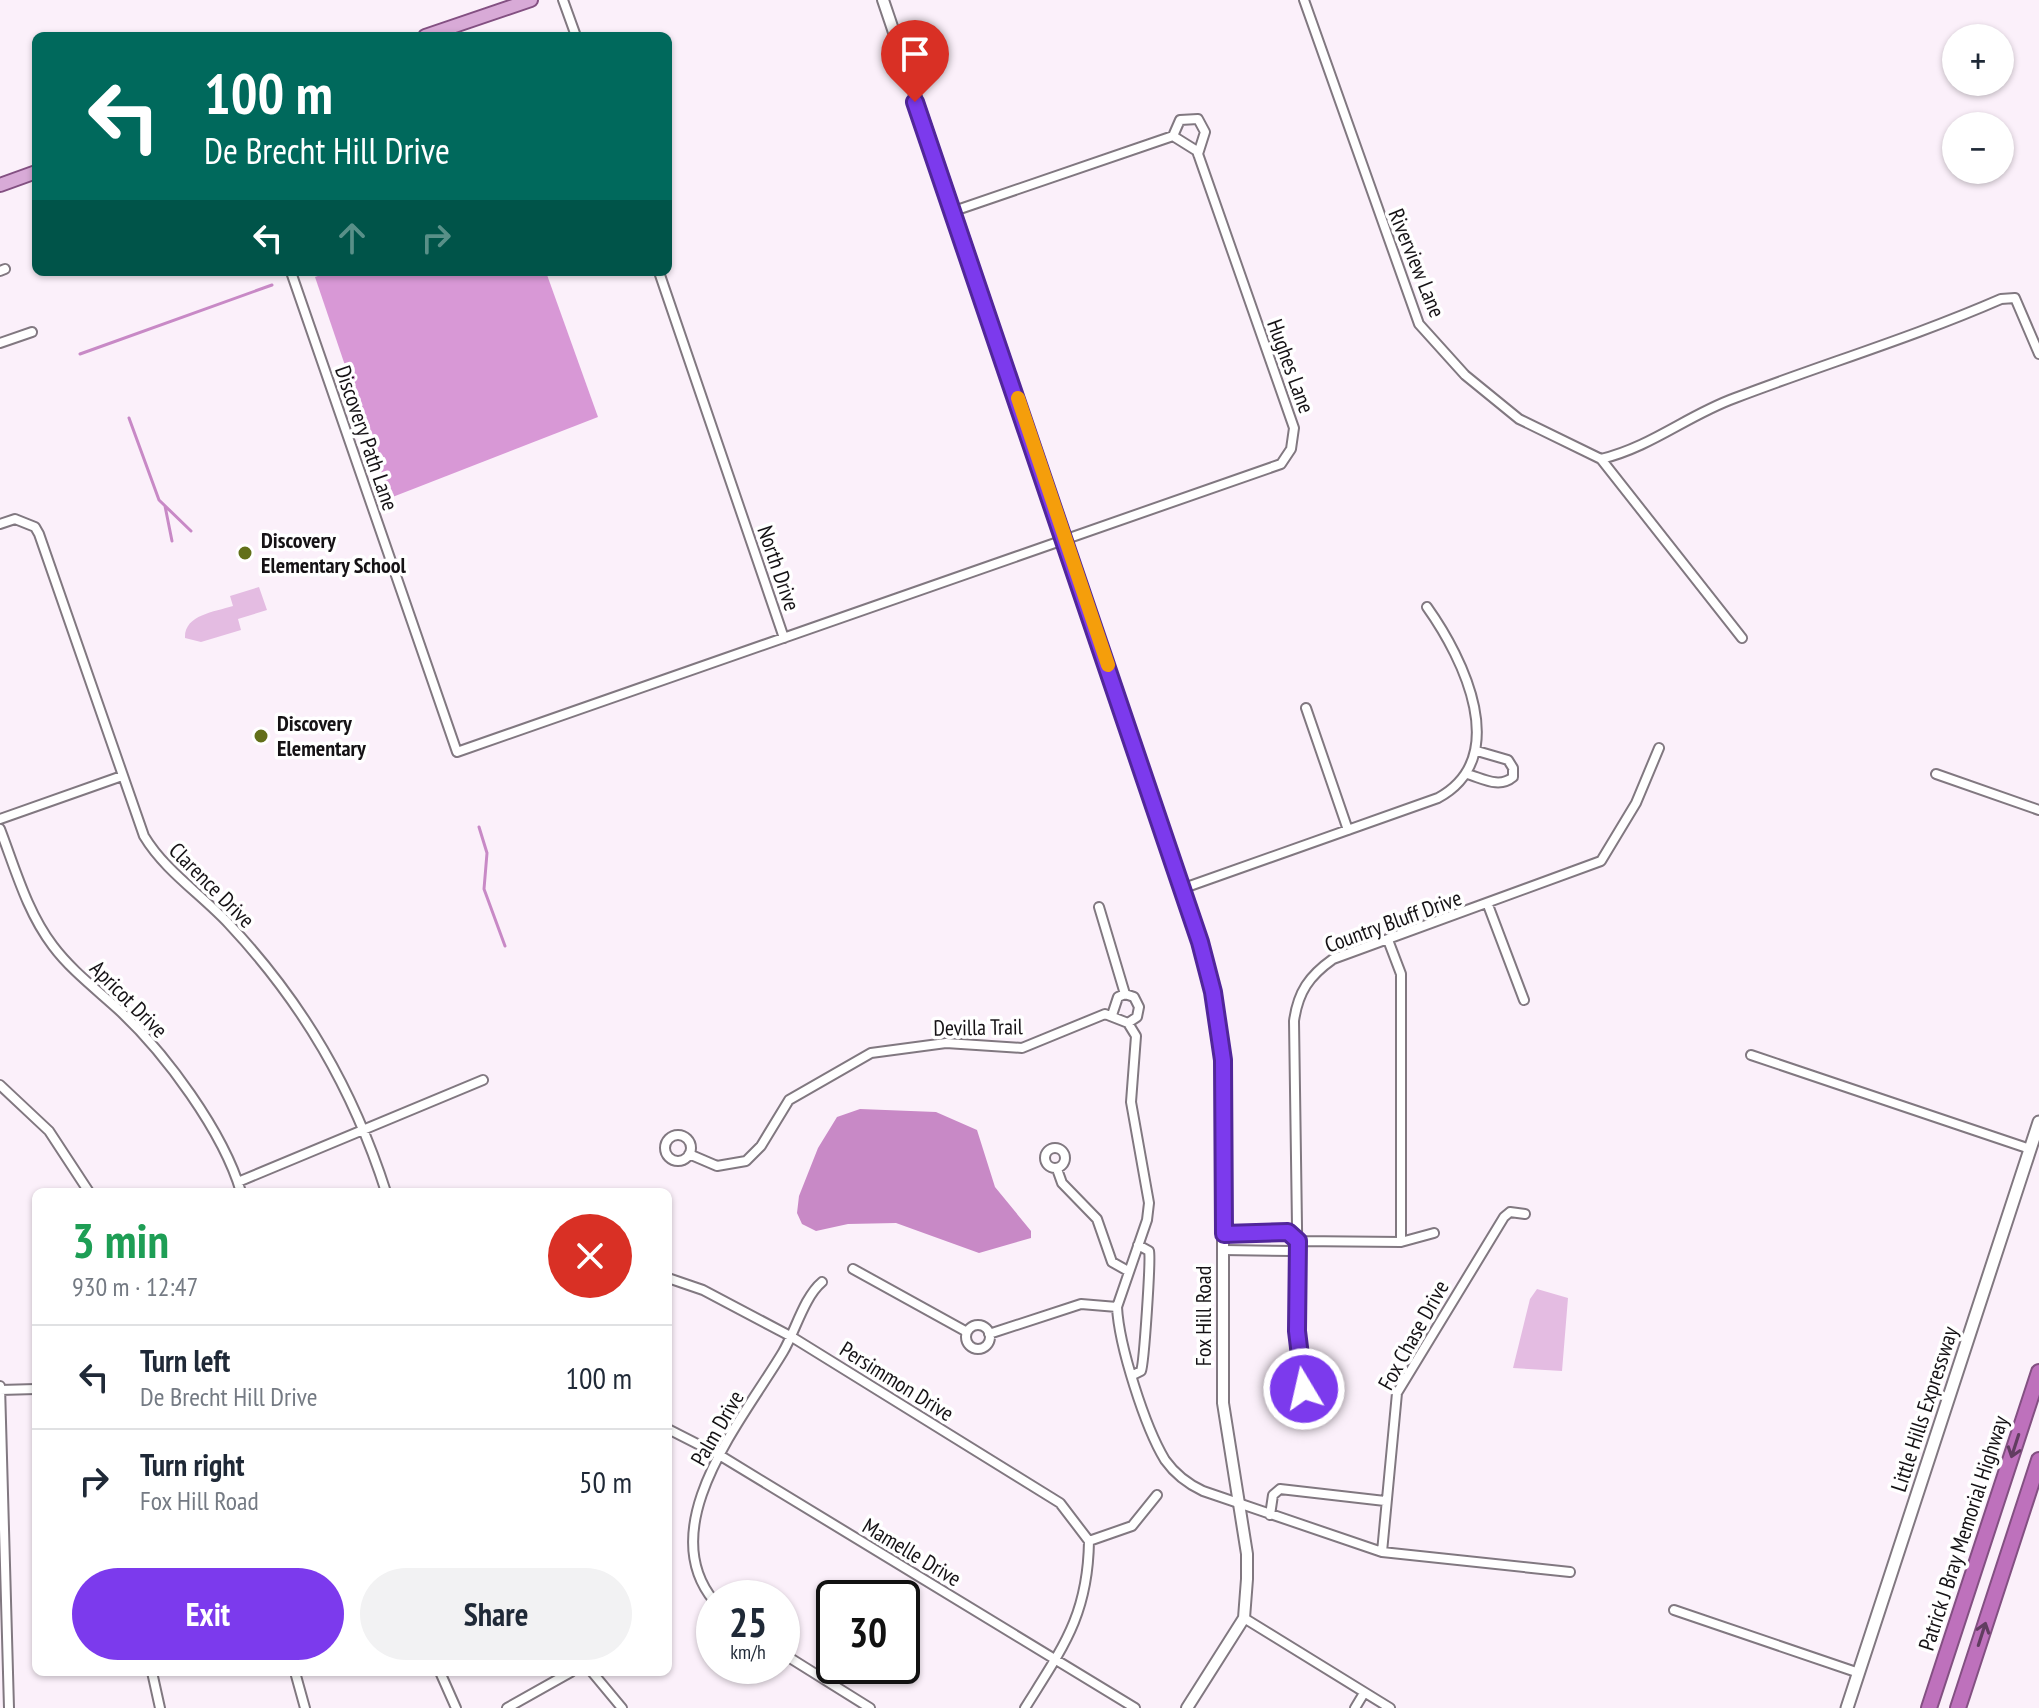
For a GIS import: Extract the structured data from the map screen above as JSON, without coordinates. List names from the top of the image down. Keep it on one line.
{"streets":{"highway":["Patrick J Bray Memorial Highway"],"main road":["Little Hills Expressway"],"street":["Riverview Lane","Hughes Lane","Discovery Path Lane","North Drive","Clarence Drive","Country Bluff Drive","Apricot Drive","Devilla Trail","Fox Hill Road","Fox Chase Drive","Persimmon Drive","Palm Drive","Mamelle Drive"]},"crossings":[["Hughes Lane","North Drive"],["Hughes Lane","Fox Hill Road"],["Discovery Path Lane","North Drive"],["North Drive","Fox Hill Road"],["Persimmon Drive","Palm Drive"],["Palm Drive","Mamelle Drive"]],"places":["Discovery Elementary School","Discovery Elementary"],"page":{"map_buttons":["+","−"],"turn":["100 m","De Brecht Hill Drive"],"heading":["3 min","930 m · 12:47"],"list":[{"name":"Turn left","note":"De Brecht Hill Drive","value":"100 m"},{"name":"Turn right","note":"Fox Hill Road","value":"50 m"}],"buttons":["Exit","Share"],"speed":"25 km/h","limit":"30"}}
